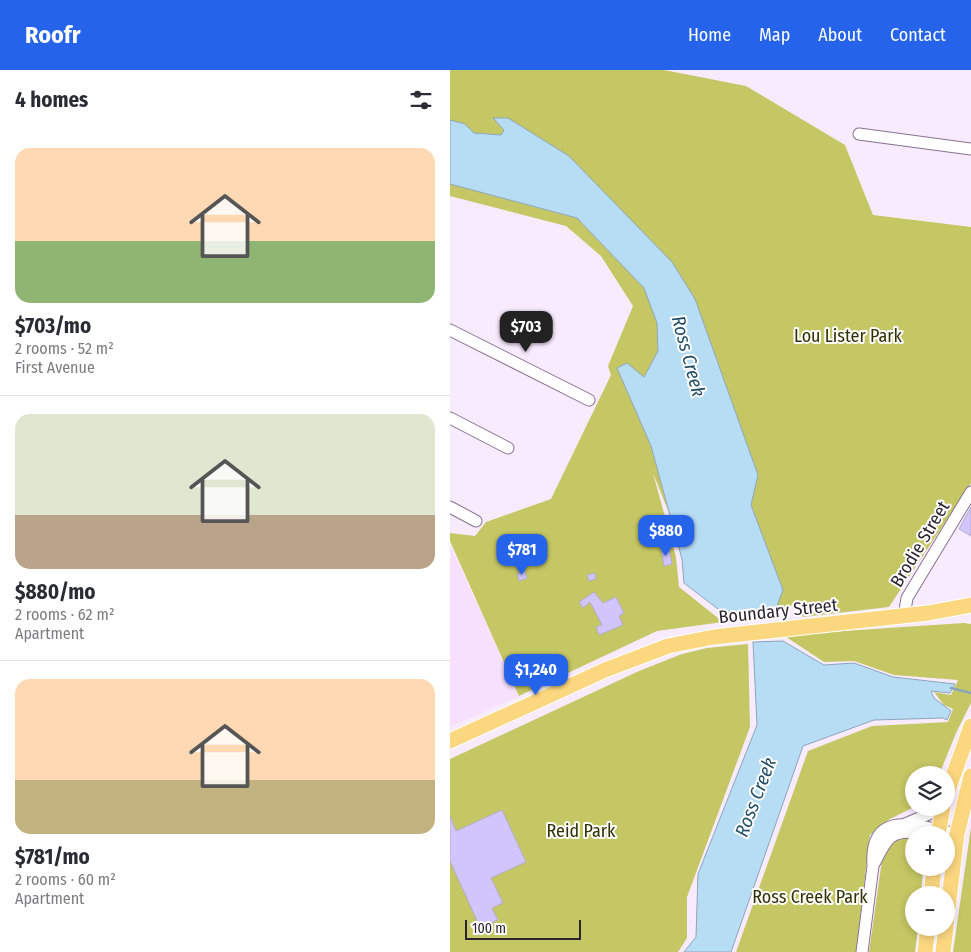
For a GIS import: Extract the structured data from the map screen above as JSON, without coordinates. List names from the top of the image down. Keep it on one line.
{"streets":{"main road":["Boundary Street"],"street":["Brodie Street"]},"crossings":[["Brodie Street","Boundary Street"]],"water":["Ross Creek"],"parks":["Lou Lister Park","Reid Park","Ross Creek Park"],"scale_bar":"100 m","page":{"header":"Roofr","nav":["Home","Map","About","Contact"],"heading":"4 homes","list":[{"name":"$703/mo","note":"2 rooms · 52 m² · First Avenue"},{"name":"$880/mo","note":"2 rooms · 62 m² · Apartment"},{"name":"$781/mo","note":"2 rooms · 60 m² · Apartment"}],"price":["$703","$880","$781","$1,240"],"map_buttons":["+","−"],"scale":"100 m"}}
